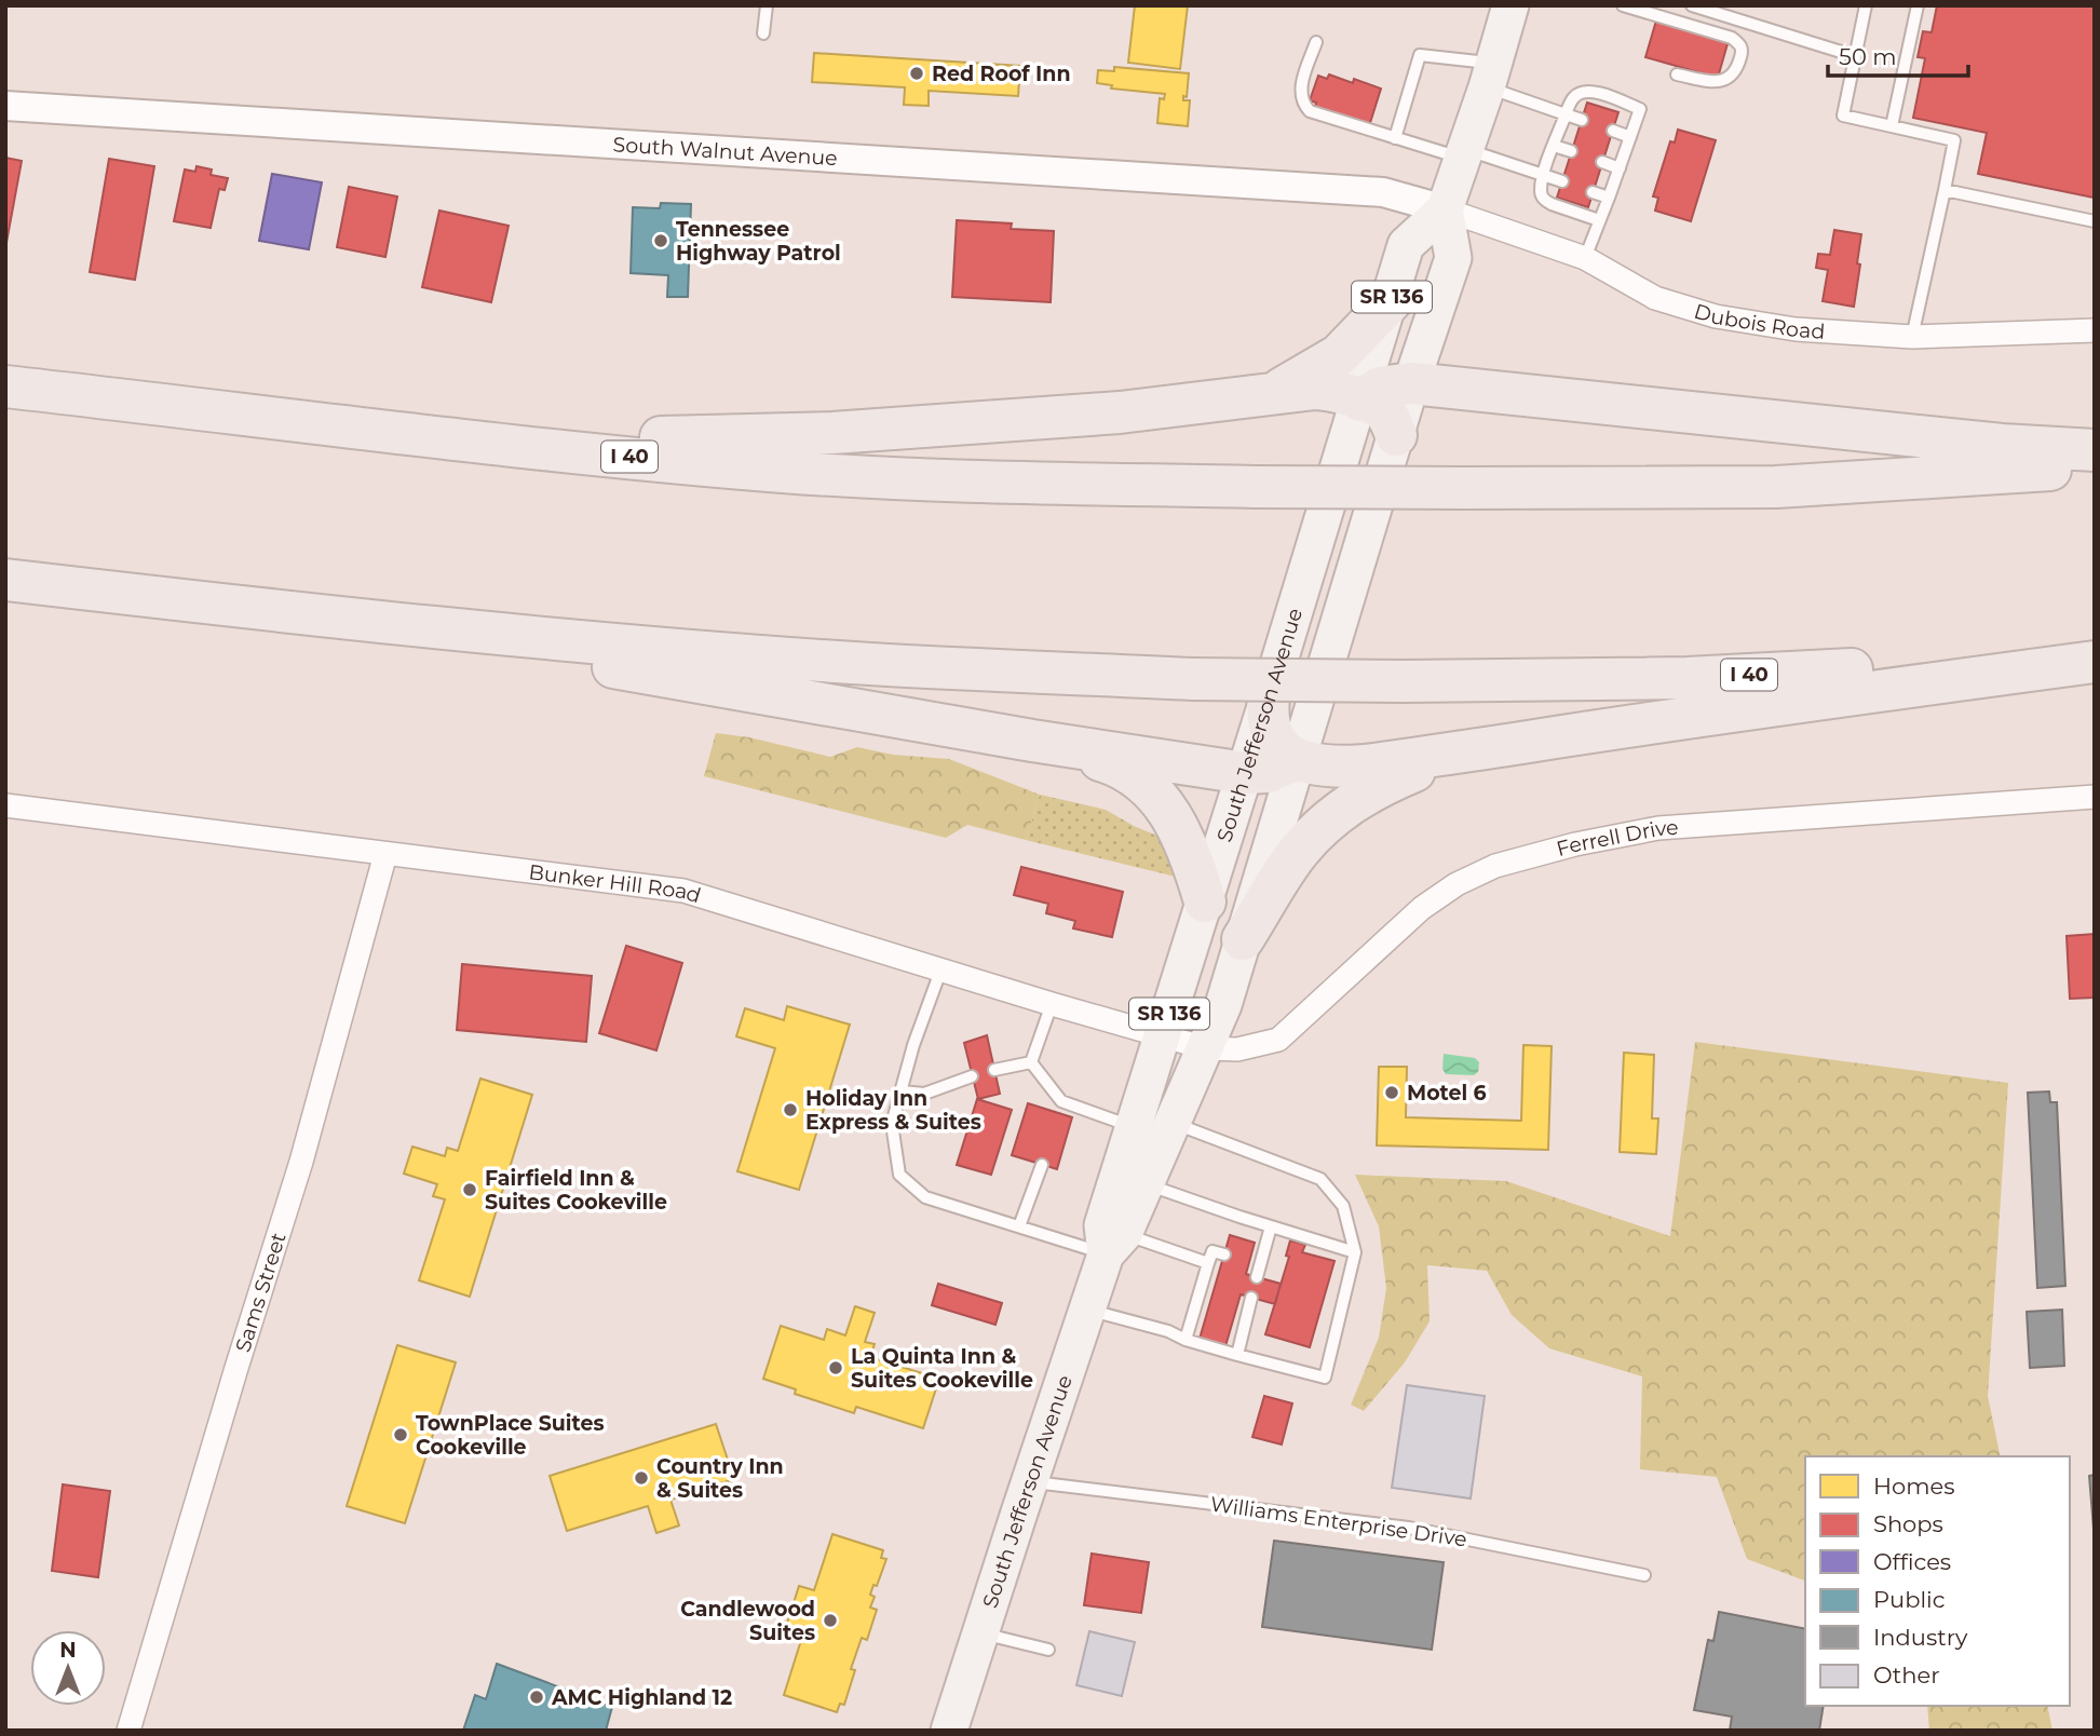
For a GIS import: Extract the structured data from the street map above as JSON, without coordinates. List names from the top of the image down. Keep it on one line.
{"streets":{"highway":["I 40"],"main road":["SR 136","South Jefferson Avenue"],"street":["South Walnut Avenue","Dubois Road","Ferrell Drive","Bunker Hill Road","Sams Street"],"lane":["Williams Enterprise Drive"]},"crossings":[["South Walnut Avenue","Dubois Road"],["South Walnut Avenue","South Jefferson Avenue"],["Dubois Road","South Jefferson Avenue"],["South Jefferson Avenue","Ferrell Drive"],["South Jefferson Avenue","Bunker Hill Road"],["South Jefferson Avenue","Williams Enterprise Drive"],["Ferrell Drive","Bunker Hill Road"],["Bunker Hill Road","Sams Street"]],"places":["Red Roof Inn","Tennessee Highway Patrol","Motel 6","Holiday Inn Express & Suites","Fairfield Inn & Suites Cookeville","La Quinta Inn & Suites Cookeville","TownPlace Suites Cookeville","Country Inn & Suites","Candlewood Suites","AMC Highland 12"],"legend":["Homes","Shops","Offices","Public","Industry","Other"],"scale_bar":"50 m","north":"top"}
